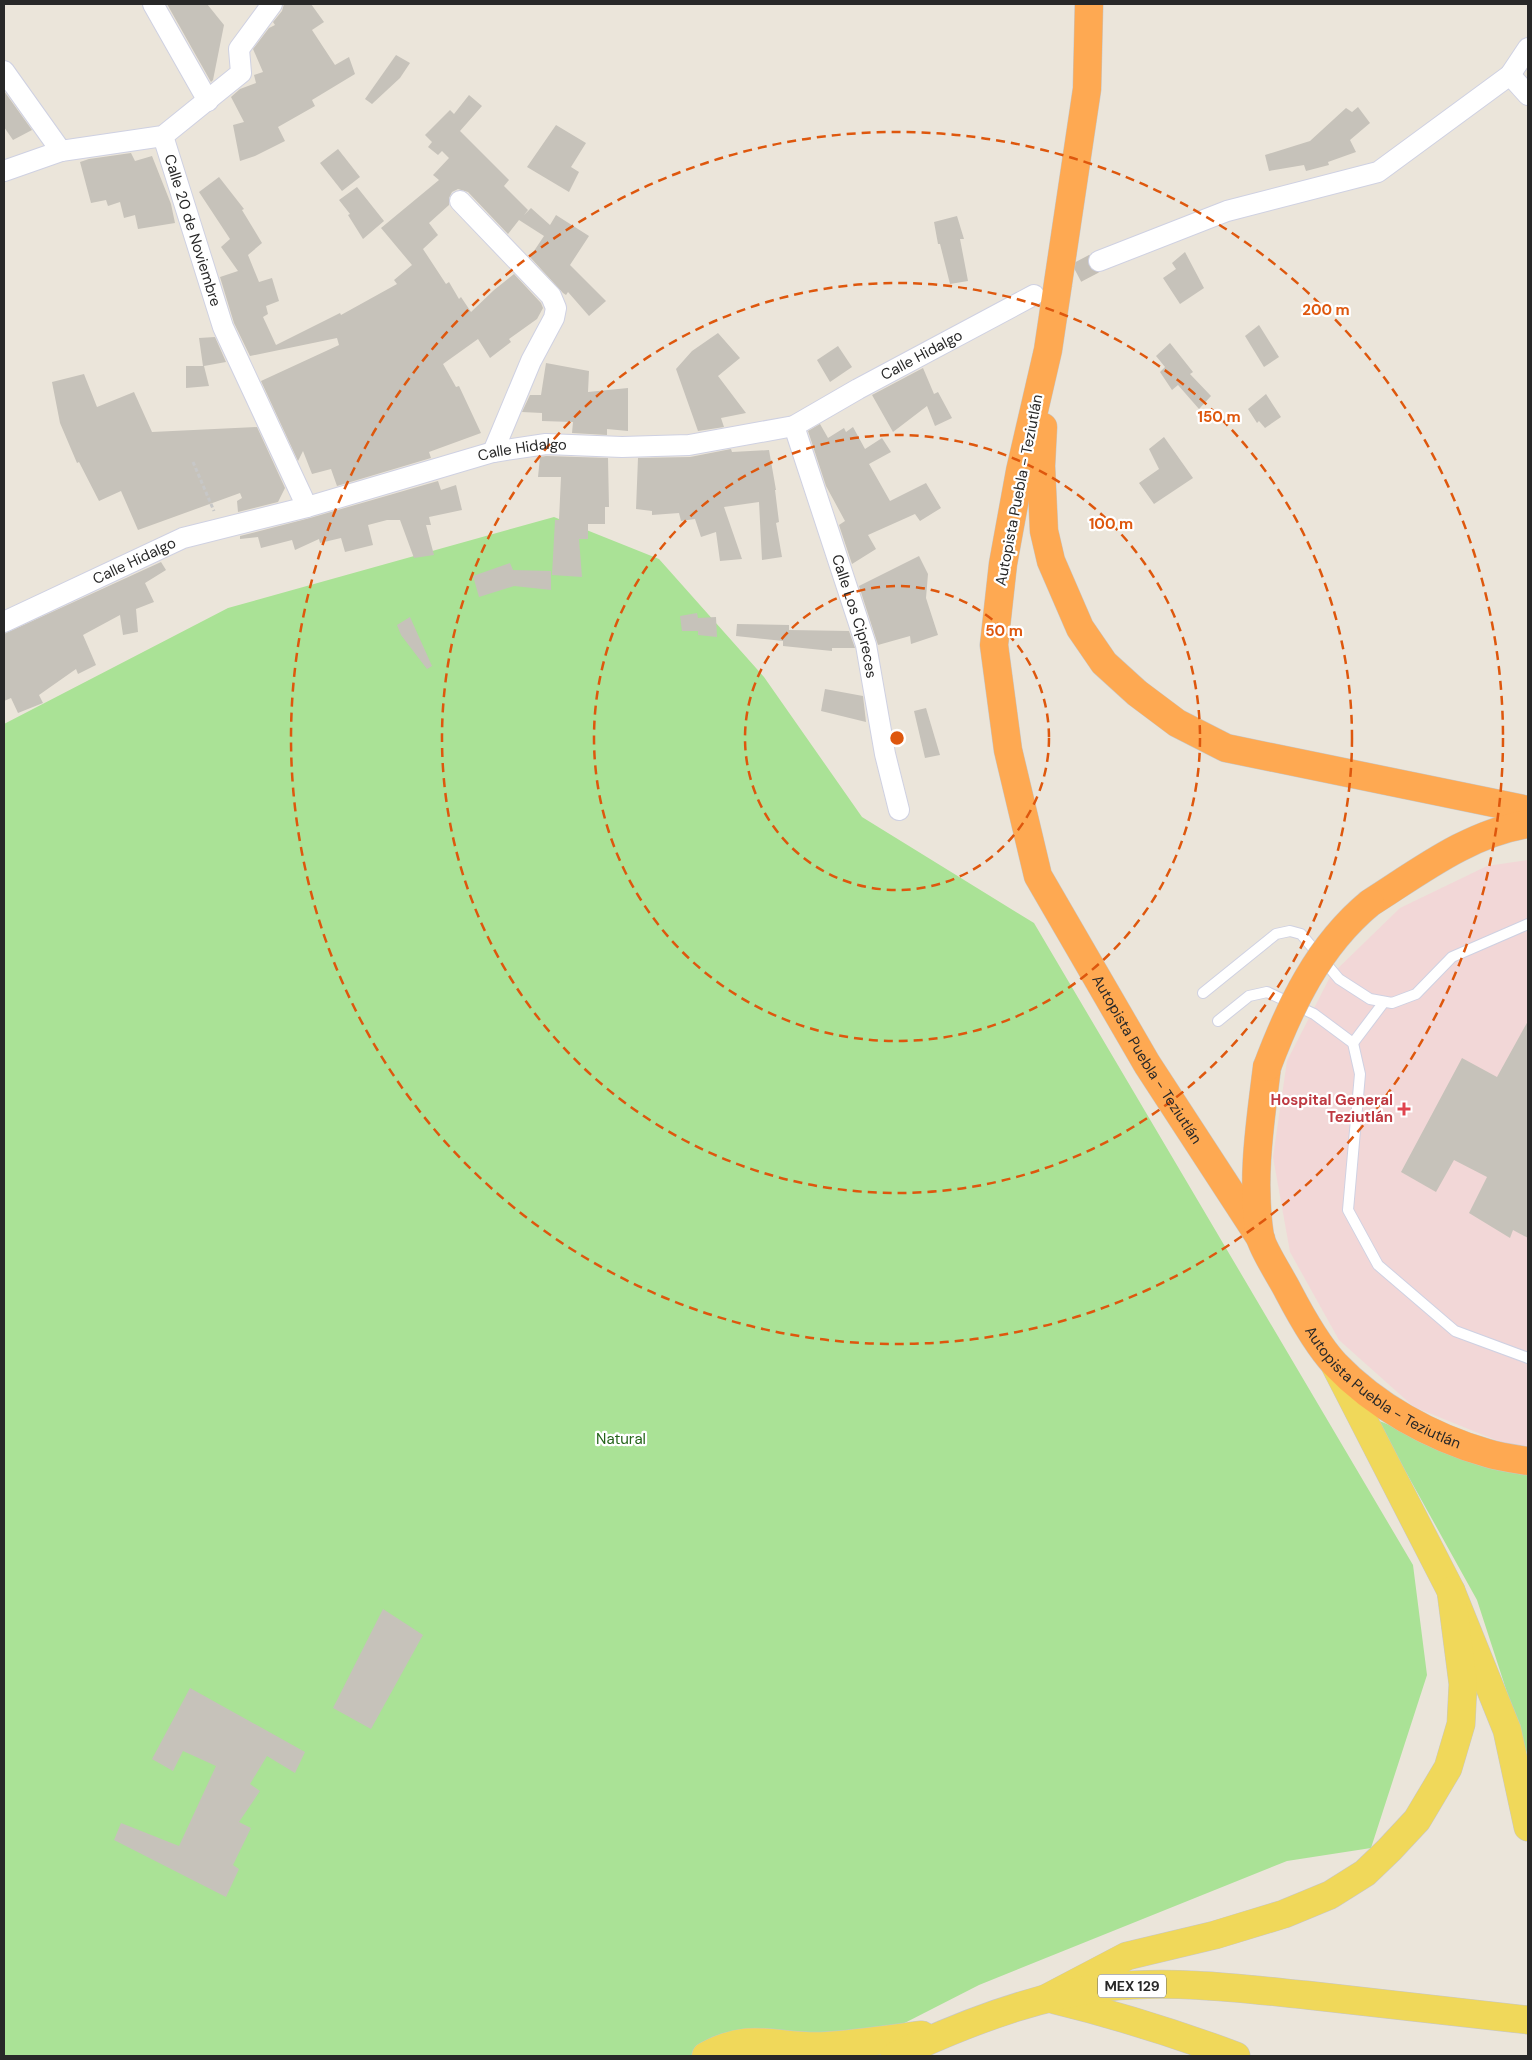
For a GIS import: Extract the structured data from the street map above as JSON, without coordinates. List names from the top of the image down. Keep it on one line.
{"streets":{"highway":["Autopista Puebla - Teziutlán"],"main road":["MEX 129"],"street":["Calle 20 de Noviembre","Calle Hidalgo","Calle Los Cipreces"]},"crossings":[["Calle 20 de Noviembre","Calle Hidalgo"],["Calle Hidalgo","Calle Los Cipreces"]],"parks":["Natural"],"places":{"health":["Hospital General Teziutlán"]},"rings":["200 m","150 m","100 m","50 m"]}
